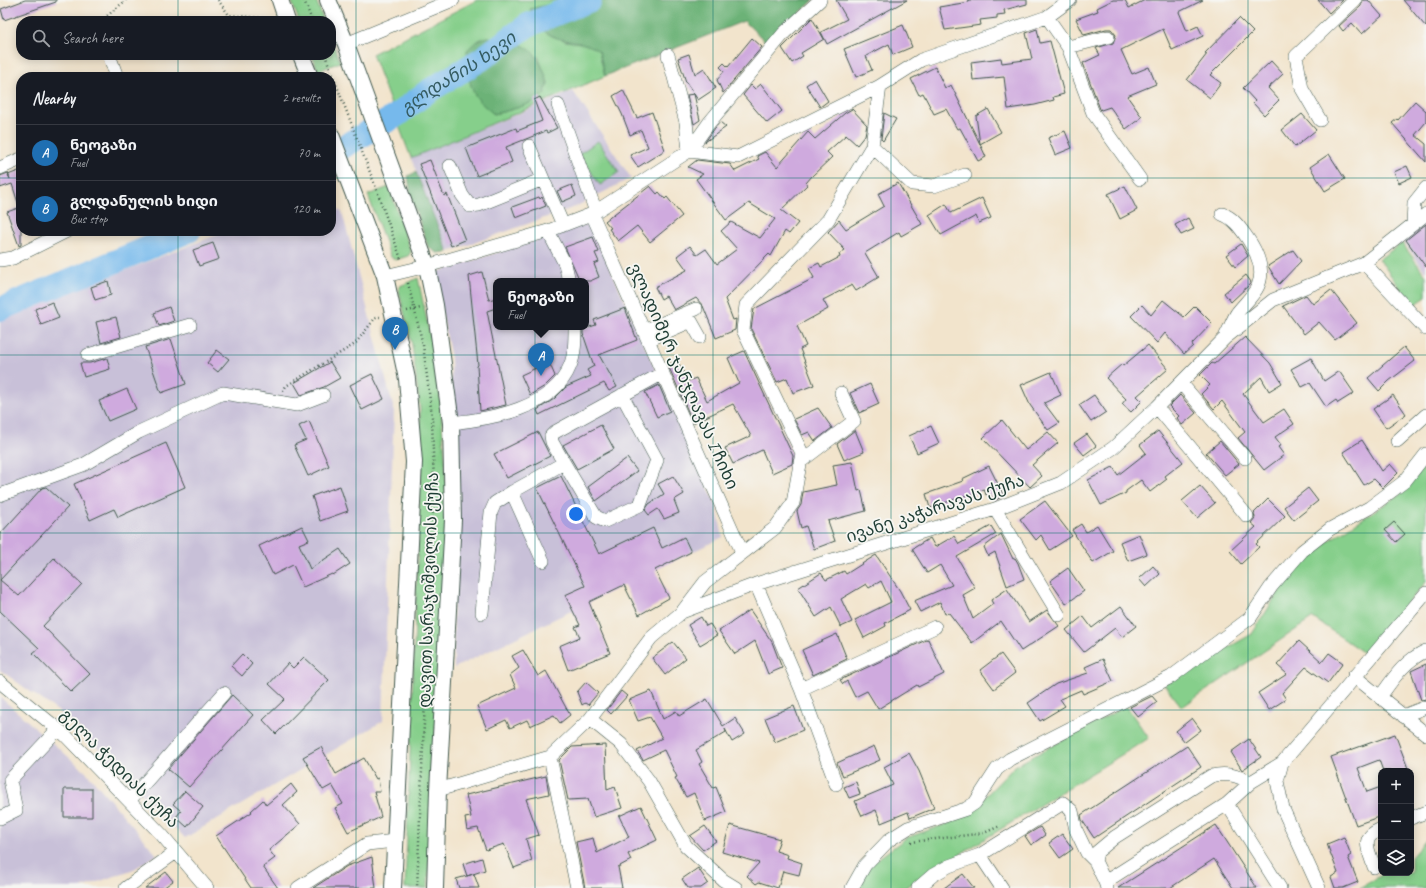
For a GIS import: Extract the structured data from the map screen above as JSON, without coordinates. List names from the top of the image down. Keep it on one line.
{"streets":{"main road":["დავით სარაჯიშვილის ქუჩა"],"street":["ვლადიმერ ჯანჯღავას I ჩიხი","ივანე კაჭარავას ქუჩა","გელა ჭედიას ქუჩა"]},"crossings":[["ივანე კაჭარავას ქუჩა","დავით სარაჯიშვილის ქუჩა"]],"water":["გლდანის ხევი"],"page":{"search":"Search here","heading":["Nearby","2 results"],"list":[{"mark":"A","name":"ნეოგაზი","note":"Fuel","value":"70 m"},{"mark":"B","name":"გლდანულის ხიდი","note":"Bus stop","value":"120 m"}],"popup":["ნეოგაზი","Fuel"],"pins":["B","A"],"map_buttons":["+","−"]}}
